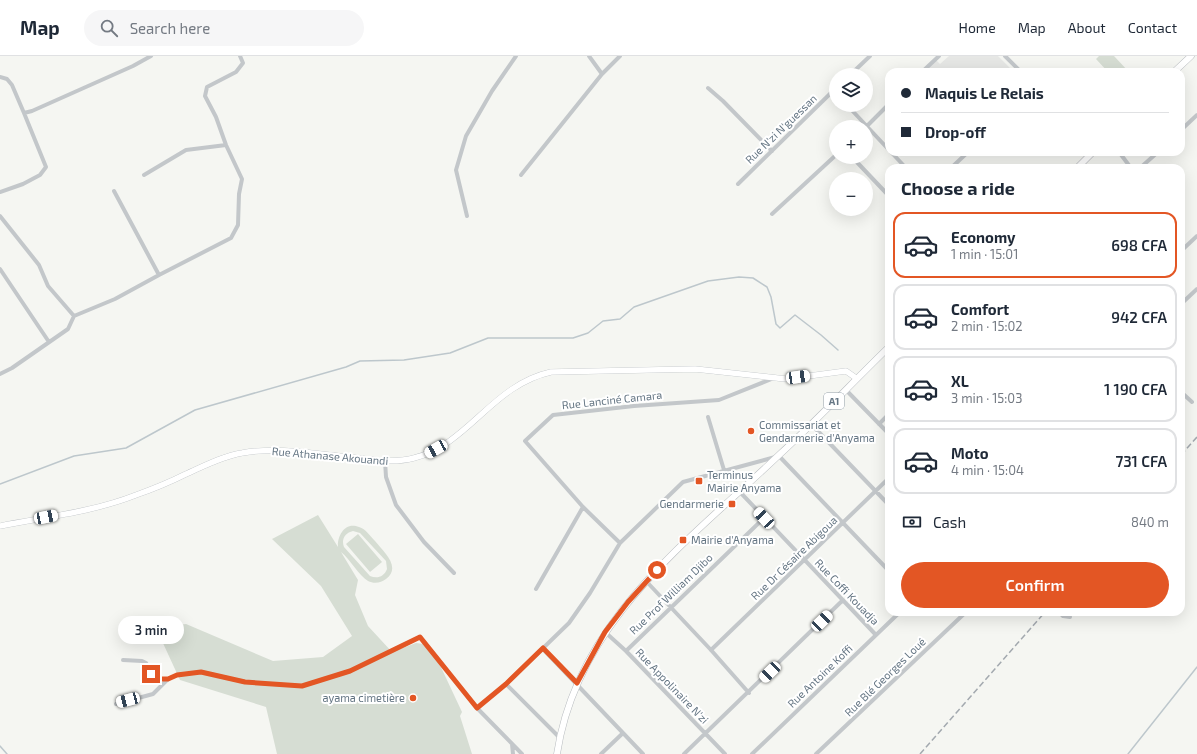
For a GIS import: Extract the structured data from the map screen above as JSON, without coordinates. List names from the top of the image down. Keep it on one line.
{"streets":{"main road":["A1"],"street":["Rue N'zi N'guessan","Rue Lanciné Camara","Rue Athanase Akouandi","Rue Dr Césaire Abigoua","Rue Coffi Kouadja","Rue Prof William Djibo","Rue Antoine Koffi","Rue Blé Georges Loué","Rue Appolinaire N'zi"]},"crossings":[["Rue Lanciné Camara","Rue Athanase Akouandi"],["A1","Rue Athanase Akouandi"],["A1","Rue Coffi Kouadja"],["A1","Rue Appolinaire N'zi"],["Rue Dr Césaire Abigoua","Rue Coffi Kouadja"],["Rue Coffi Kouadja","Rue Prof William Djibo"],["Rue Coffi Kouadja","Rue Antoine Koffi"],["Rue Prof William Djibo","Rue Appolinaire N'zi"]],"places":{"other":["Commissariat et Gendarmerie d'Anyama","ayama cimetière"],"transit":["Terminus Mairie Anyama","Gendarmerie","Mairie d'Anyama"]},"page":{"header":"Map","search":"Search here","nav":["Home","Map","About","Contact"],"map_buttons":["+","−"],"banner":["Maquis Le Relais","Drop-off"],"heading":"Choose a ride","list":[{"name":"Economy","note":"1 min · 15:01","value":"698 CFA"},{"name":"Comfort","note":"2 min · 15:02","value":"942 CFA"},{"name":"XL","note":"3 min · 15:03","value":"1 190 CFA"},{"name":"Moto","note":"4 min · 15:04","value":"731 CFA"}],"pay":["Cash","840 m"],"buttons":"Confirm","bubble":"3 min"}}
